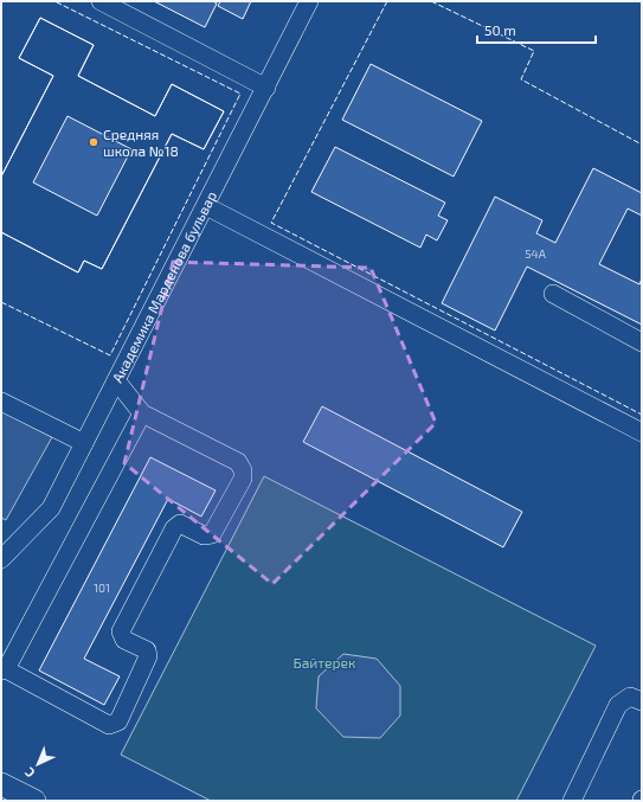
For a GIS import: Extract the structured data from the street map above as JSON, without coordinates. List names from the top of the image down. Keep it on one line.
{"streets":{"street":["Академика Марденова бульвар"]},"parks":["Байтерек"],"places":["Средняя школа №18"],"house_numbers":["54А","101"],"scale_bar":"50 m","north":"bottom left"}
